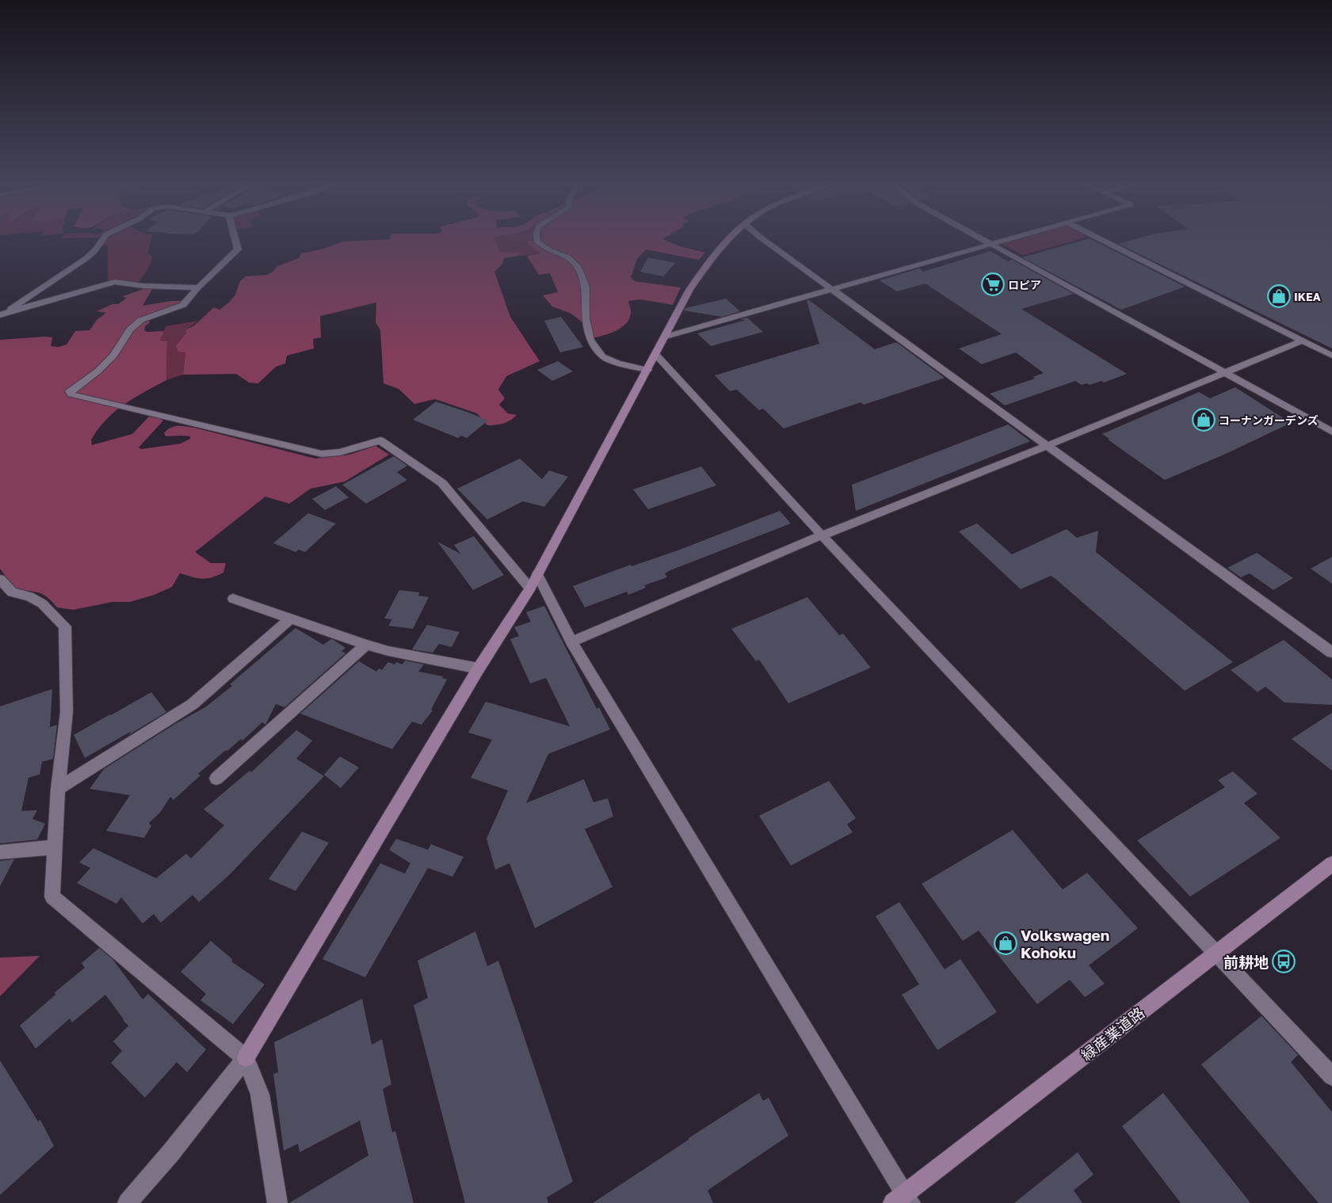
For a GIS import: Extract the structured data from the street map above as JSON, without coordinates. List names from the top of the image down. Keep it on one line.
{"streets":{"street":["緑産業道路"]},"places":{"supermarket":["ロピア"],"shop":["IKEA","コーナンガーデンズ","Volkswagen Kohoku"],"bus stop":["前耕地"]}}
